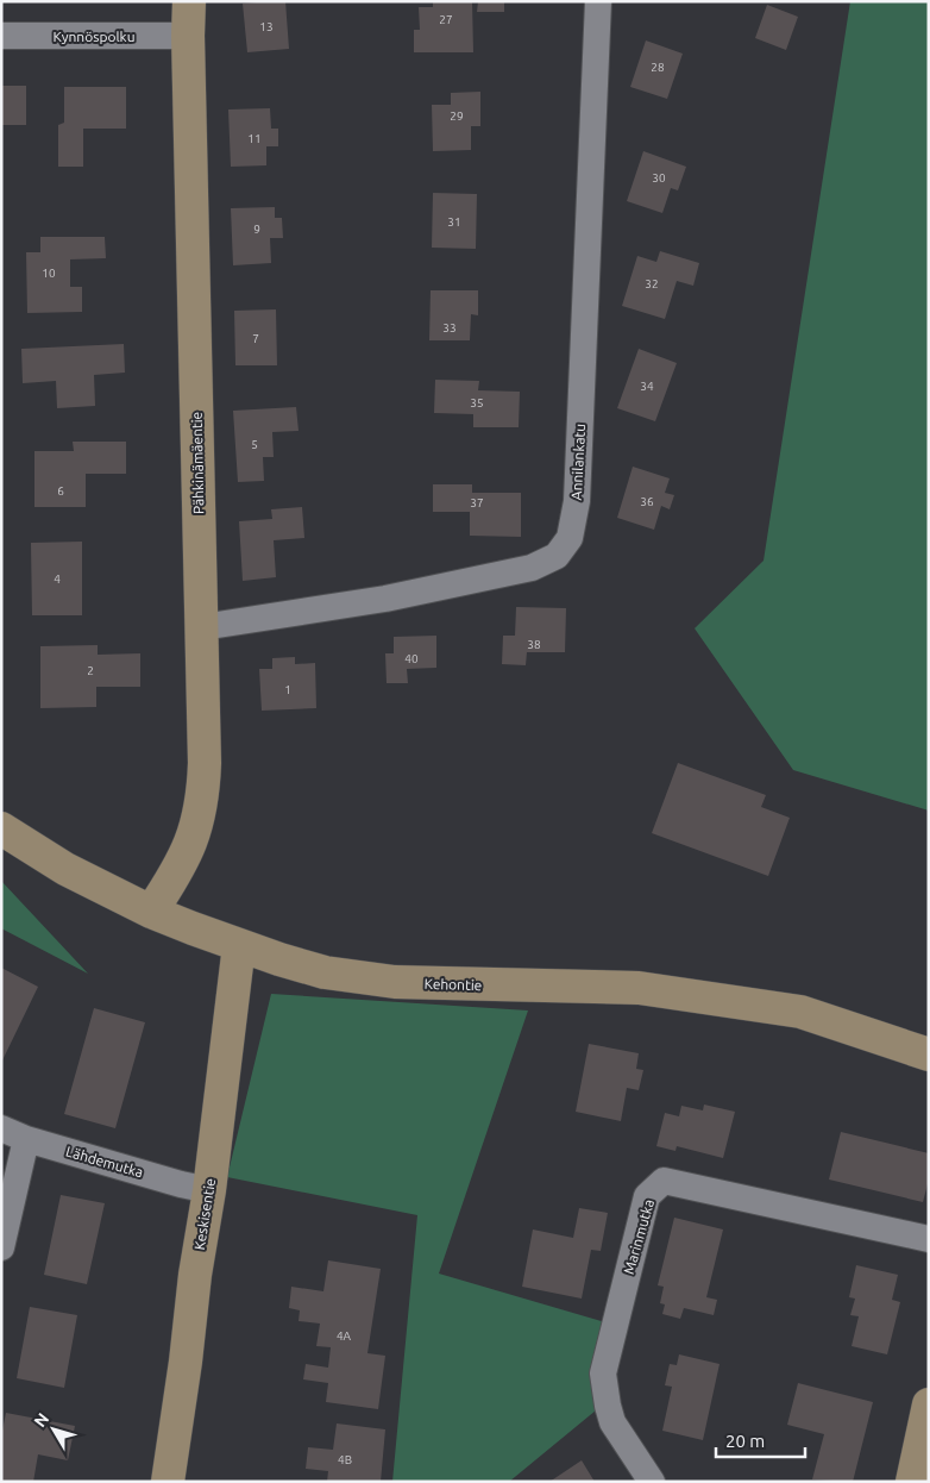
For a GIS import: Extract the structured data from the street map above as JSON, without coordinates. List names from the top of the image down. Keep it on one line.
{"streets":{"street":["Kynnöspolku","Annilankatu","Pähkinämäentie","Kehontie","Lähdemutka","Keskisentie","Marinmutka"]},"crossings":[["Kynnöspolku","Pähkinämäentie"],["Annilankatu","Pähkinämäentie"],["Pähkinämäentie","Kehontie"],["Kehontie","Keskisentie"],["Lähdemutka","Keskisentie"]],"house_numbers":["27","13","28","29","11","30","31","9","10","32","33","7","34","35","5","6","36","37","4","38","40","2","1","4A","4B"],"scale_bar":"20 m","north":"top left"}
